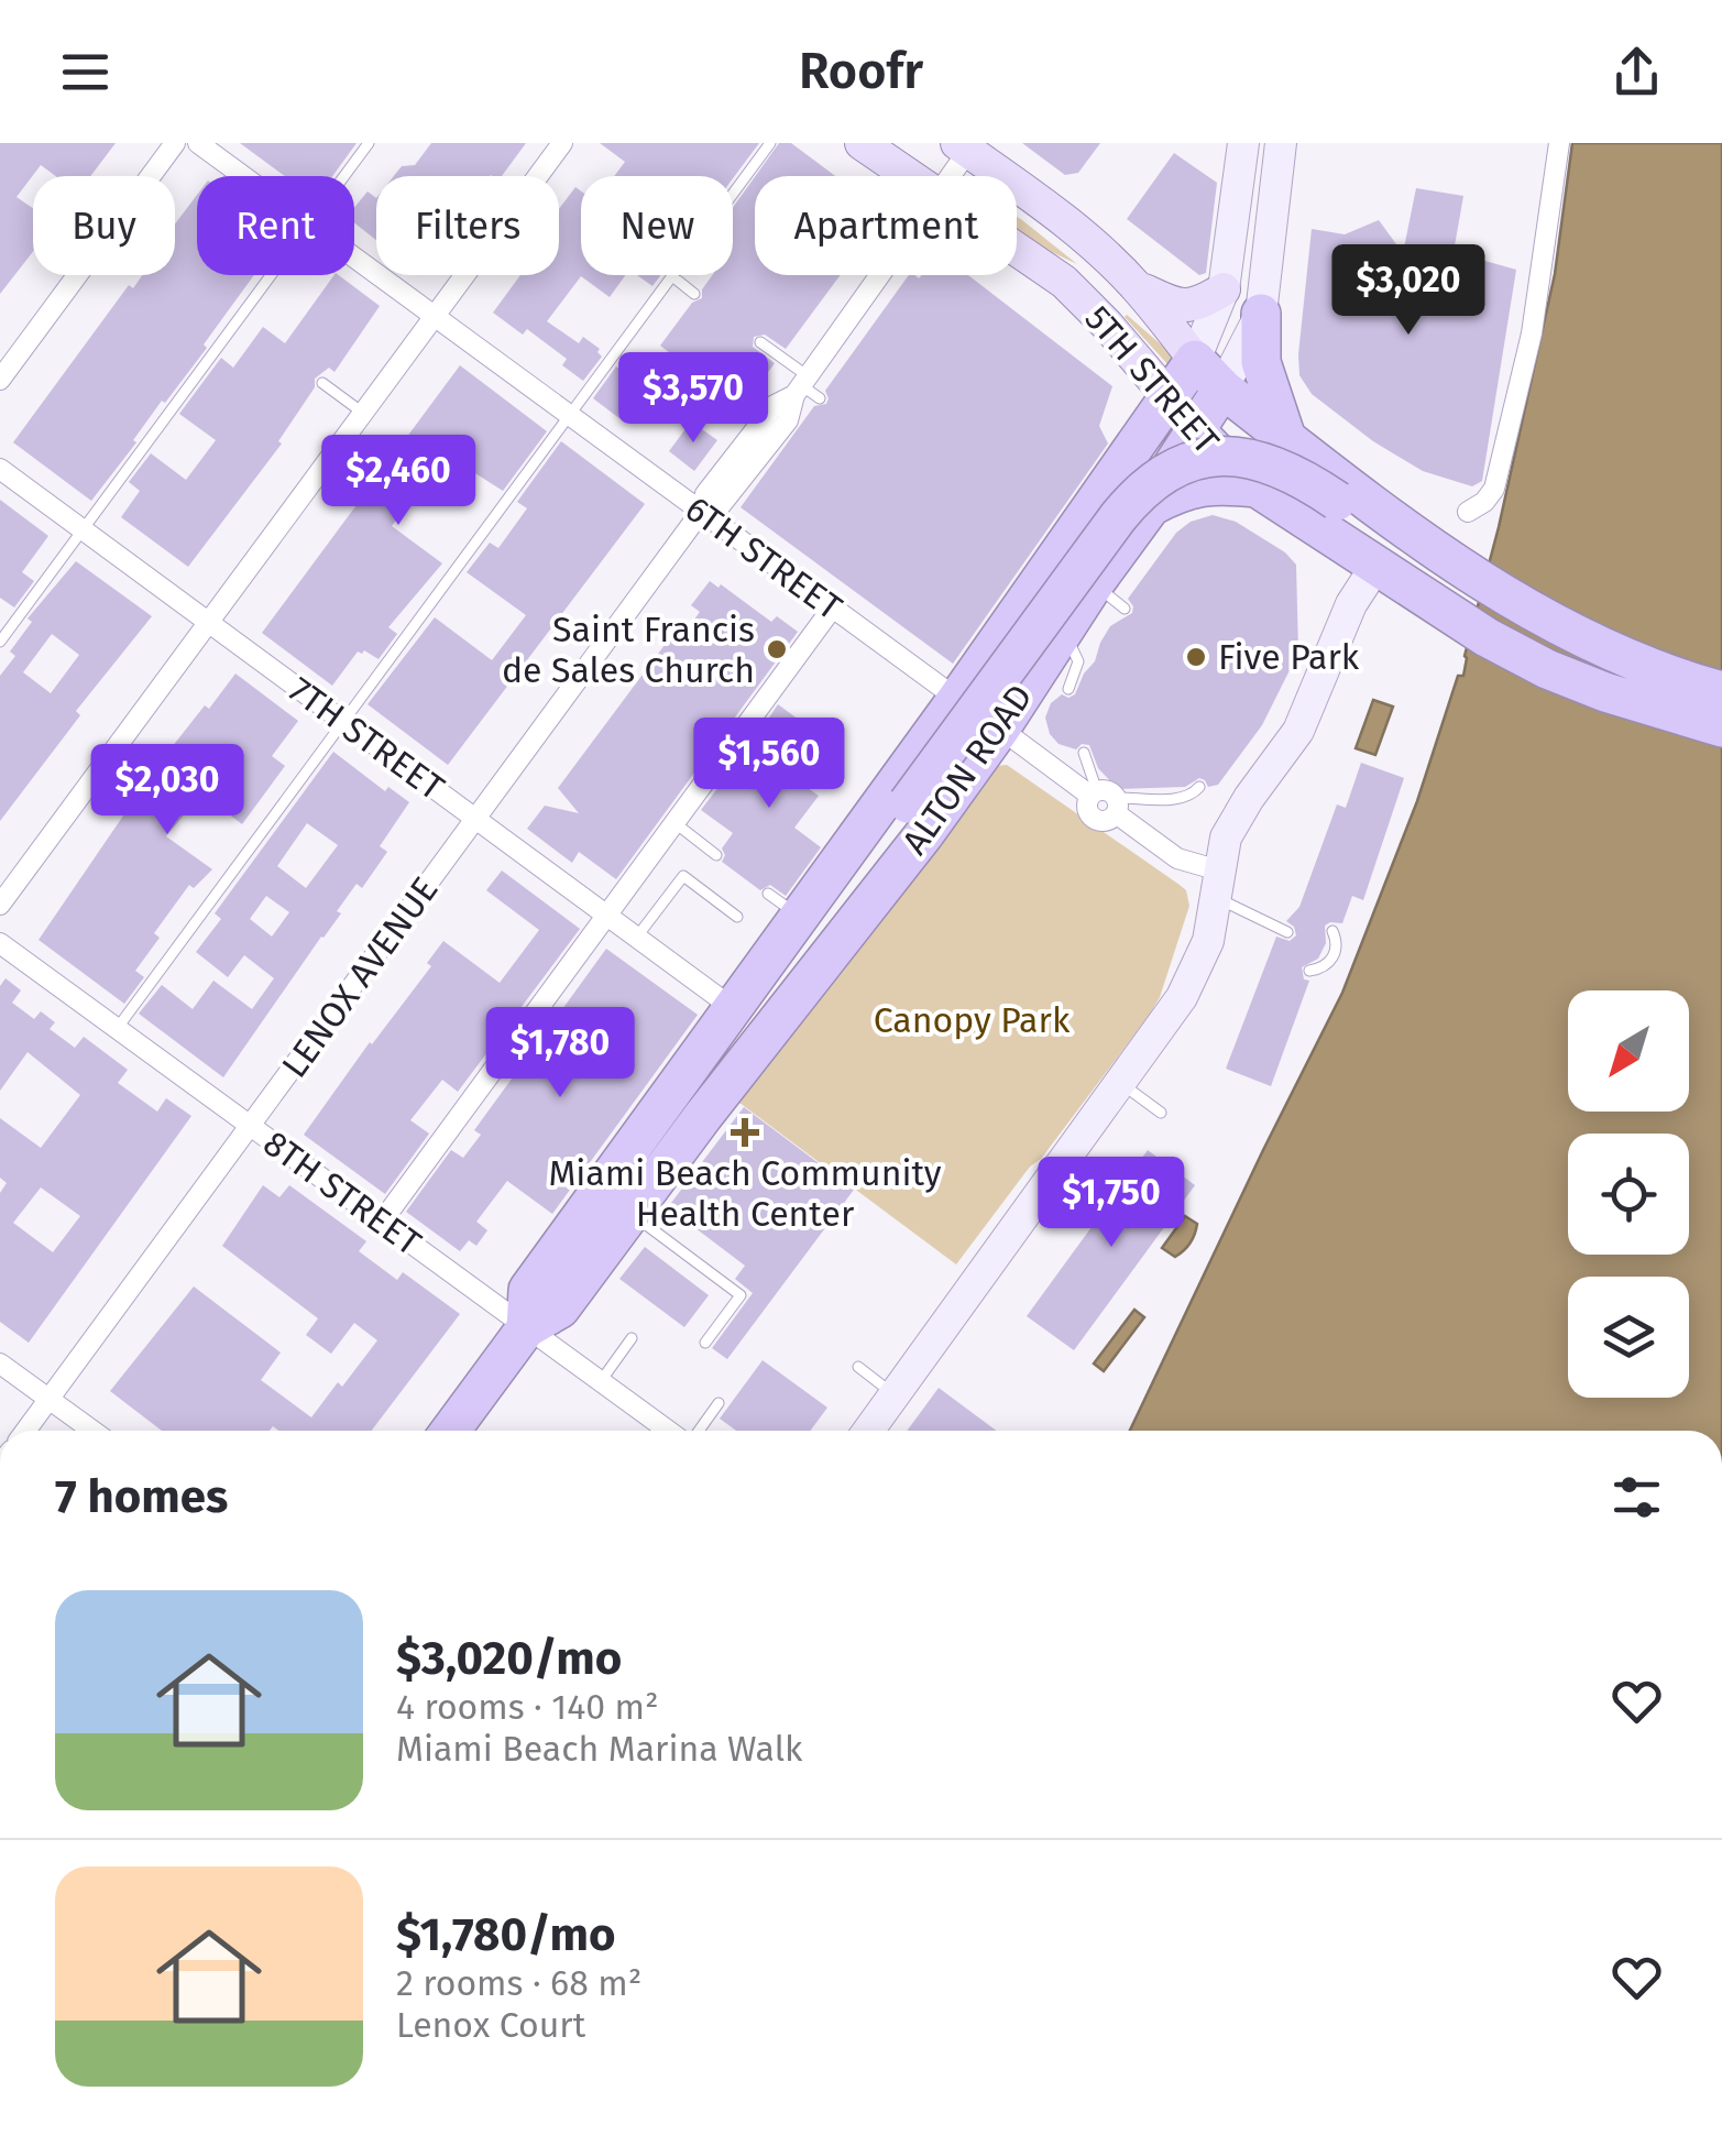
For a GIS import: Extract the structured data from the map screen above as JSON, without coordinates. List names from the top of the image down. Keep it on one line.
{"streets":{"highway":["5TH STREET","ALTON ROAD"],"street":["6TH STREET","7TH STREET","LENOX AVENUE","8TH STREET"]},"crossings":[["5TH STREET","ALTON ROAD"],["5TH STREET","LENOX AVENUE"],["6TH STREET","ALTON ROAD"],["6TH STREET","LENOX AVENUE"],["7TH STREET","ALTON ROAD"],["7TH STREET","LENOX AVENUE"],["ALTON ROAD","8TH STREET"],["LENOX AVENUE","8TH STREET"]],"parks":["Canopy Park"],"places":{"other":["Saint Francis de Sales Church","Five Park"],"health":["Miami Beach Community Health Center"]},"north":"bottom left","page":{"header":"Roofr","chip":["Buy","Rent","Filters","New","Apartment"],"price":["$3,020","$3,570","$2,460","$1,560","$2,030","$1,780","$1,750"],"heading":"7 homes","list":[{"name":"$3,020/mo","note":"4 rooms · 140 m² · Miami Beach Marina Walk"},{"name":"$1,780/mo","note":"2 rooms · 68 m² · Lenox Court"}]}}
